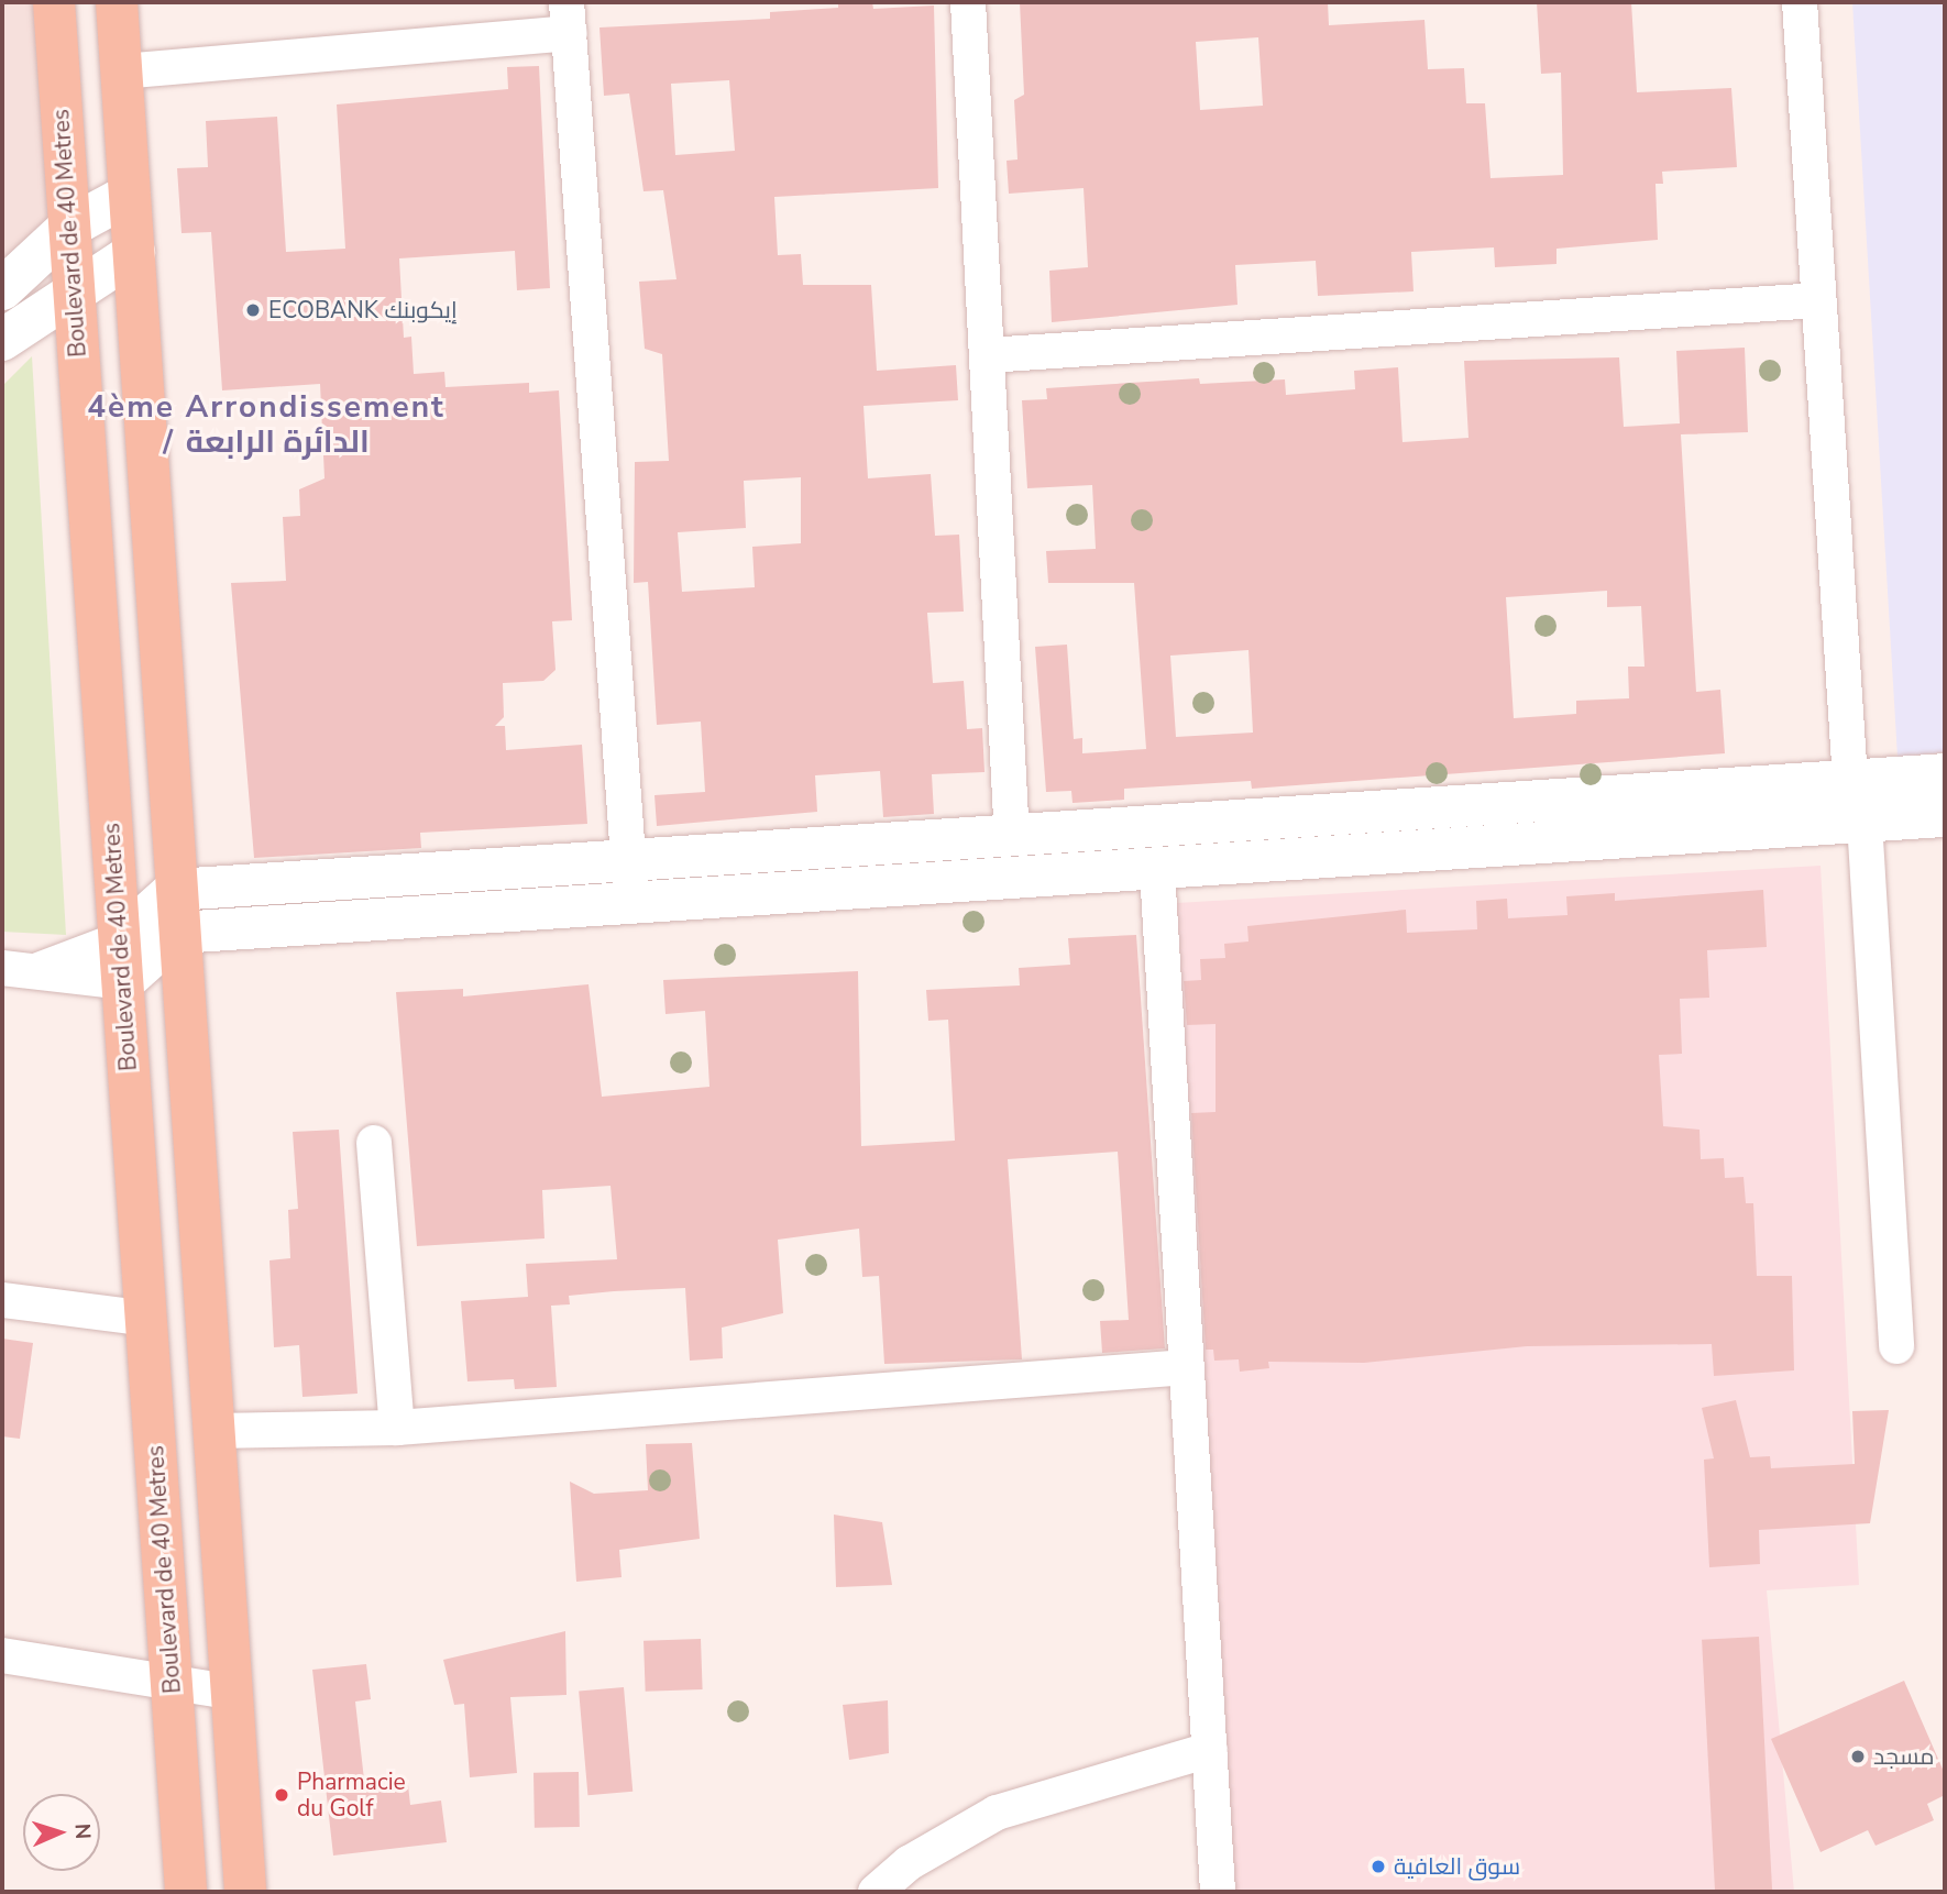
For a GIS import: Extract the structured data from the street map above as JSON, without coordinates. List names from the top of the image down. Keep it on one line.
{"streets":{"main road":["Boulevard de 40 Metres"]},"districts":["4ème Arrondissement / الدائرة الرابعة"],"places":["ECOBANK إيكوبنك","مسجد","Pharmacie du Golf","سوق العافية"],"north":"right"}
